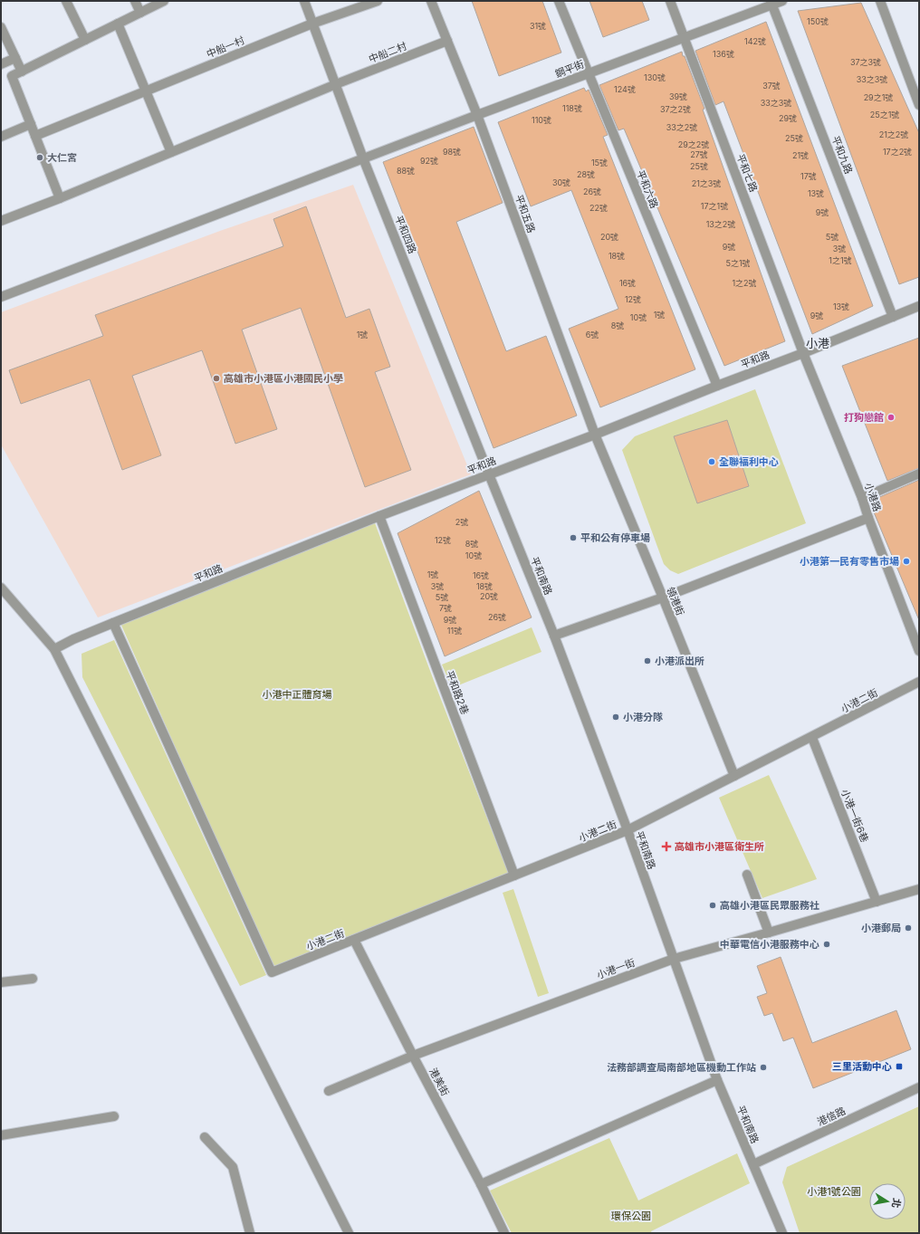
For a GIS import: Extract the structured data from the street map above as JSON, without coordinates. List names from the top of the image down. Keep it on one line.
{"streets":{"street":["中船一村","中船二村","鋼平街","平和九路","平和七路","平和六路","平和五路","平和四路","平和路","小港路","平和南路","領港街","平和路2巷","小港二街","小港一街6巷","小港一街","港美街","港信路"]},"crossings":[["中船一村","平和四路"],["中船二村","平和五路"],["中船二村","平和四路"],["鋼平街","平和九路"],["鋼平街","平和七路"],["鋼平街","平和六路"],["鋼平街","平和五路"],["鋼平街","平和四路"],["平和九路","平和路"],["平和七路","平和路"],["平和七路","小港路"],["平和六路","平和路"],["平和五路","平和路"],["平和五路","領港街"],["平和四路","平和路"],["平和四路","平和南路"],["平和路","小港路"],["平和路","平和南路"],["平和路","領港街"],["平和路","平和路2巷"],["平和路","小港二街"],["平和南路","小港二街"],["平和南路","小港一街"],["平和南路","港信路"],["領港街","小港二街"],["平和路2巷","小港二街"],["小港二街","小港一街6巷"],["小港二街","港美街"],["小港一街6巷","小港一街"],["小港一街","港美街"]],"districts":["小港"],"parks":["小港中正體育場","小港1號公園","環保公園"],"places":{"other":["大仁宮","高雄市小港區小港國民小學","打狗戀館","全聯褔利中心","平和公有停車場","小港第一民有零售市場","小港派出所","小港分隊","高雄小港區民眾服務社","小港郵局","中華電信小港服務中心","法務部調查局南部地區機動工作站"],"health":["高雄市小港區衛生所"],"transit":["三里活動中心"]},"house_numbers":["150號","31號","142號","136號","37之3號","130號","33之3號","37號","124號","39號","29之1號","33之3號","118號","37之2號","25之1號","29號","110號","33之2號","21之2號","25號","29之2號","98號","17之2號","27號","21號","92號","15號","25號","88號","28號","17號","30號","21之3號","26號","13號","17之1號","22號","9號","13之2號","20號","5號","9號","3號","18號","1之1號","5之1號","16號","1之2號","12號","13號","1號","9號","10號","8號","1號","6號","2號","12號","8號","10號","1號","16號","3號","18號","20號","5號","7號","26號","9號","11號"],"north":"right"}
